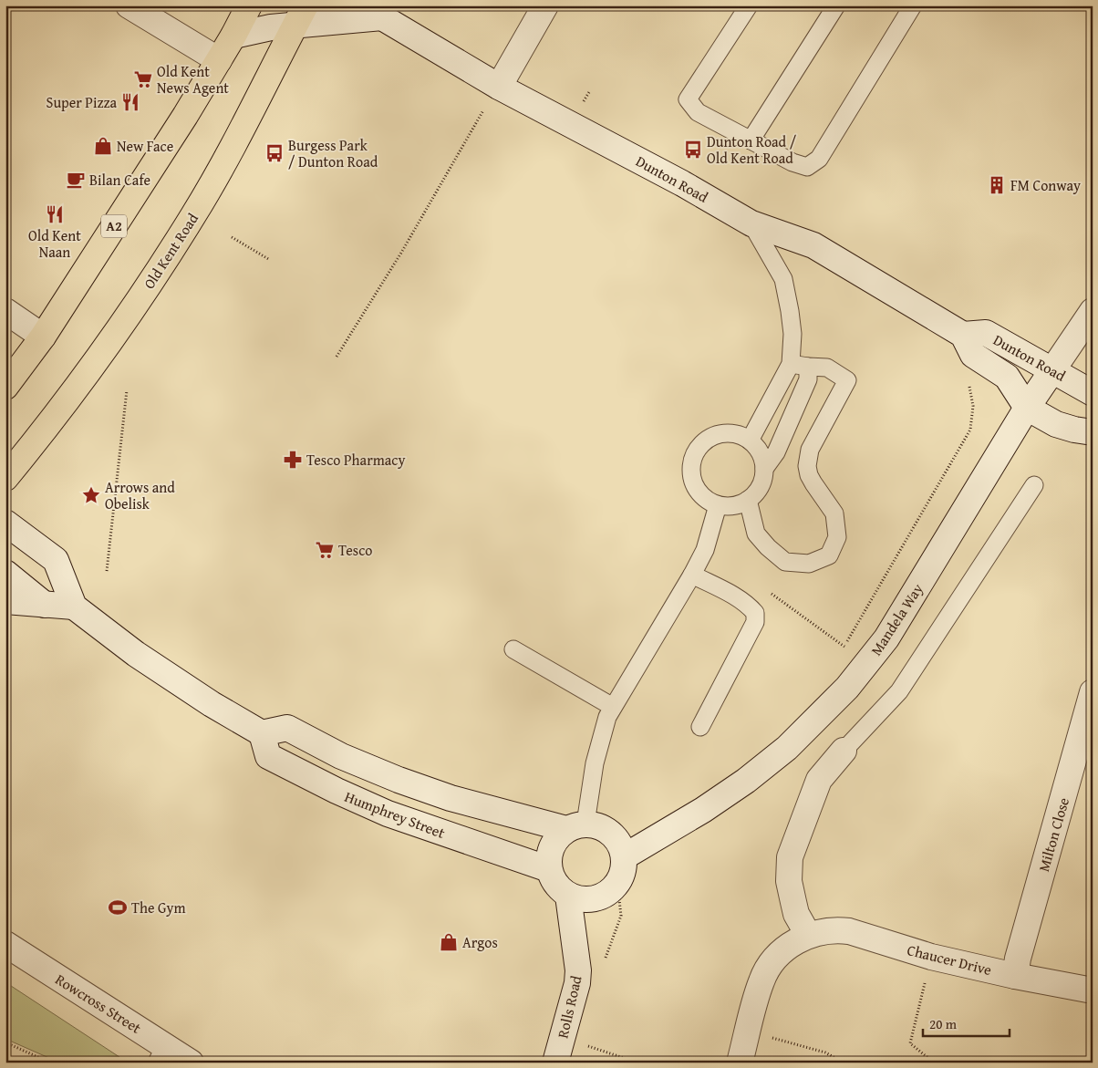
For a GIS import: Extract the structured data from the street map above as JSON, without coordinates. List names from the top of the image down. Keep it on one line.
{"streets":{"highway":["A2","Old Kent Road"],"main road":["Dunton Road","Mandela Way","Humphrey Street","Milton Close","Chaucer Drive","Rowcross Street","Rolls Road"]},"crossings":[["Dunton Road","A2"],["Dunton Road","Old Kent Road"],["Dunton Road","Mandela Way"],["Mandela Way","Humphrey Street"],["Mandela Way","Rolls Road"],["Humphrey Street","Rolls Road"],["Milton Close","Chaucer Drive"]],"places":{"supermarket":["Old Kent News Agent","Tesco"],"restaurant":["Super Pizza","Old Kent Naan"],"shop":["New Face","Argos"],"bus stop":["Dunton Road / Old Kent Road","Burgess Park / Dunton Road"],"cafe":["Bilan Cafe"],"building":["FM Conway"],"pharmacy":["Tesco Pharmacy"],"place":["Arrows and Obelisk"],"sports":["The Gym"]},"scale_bar":"20 m"}
